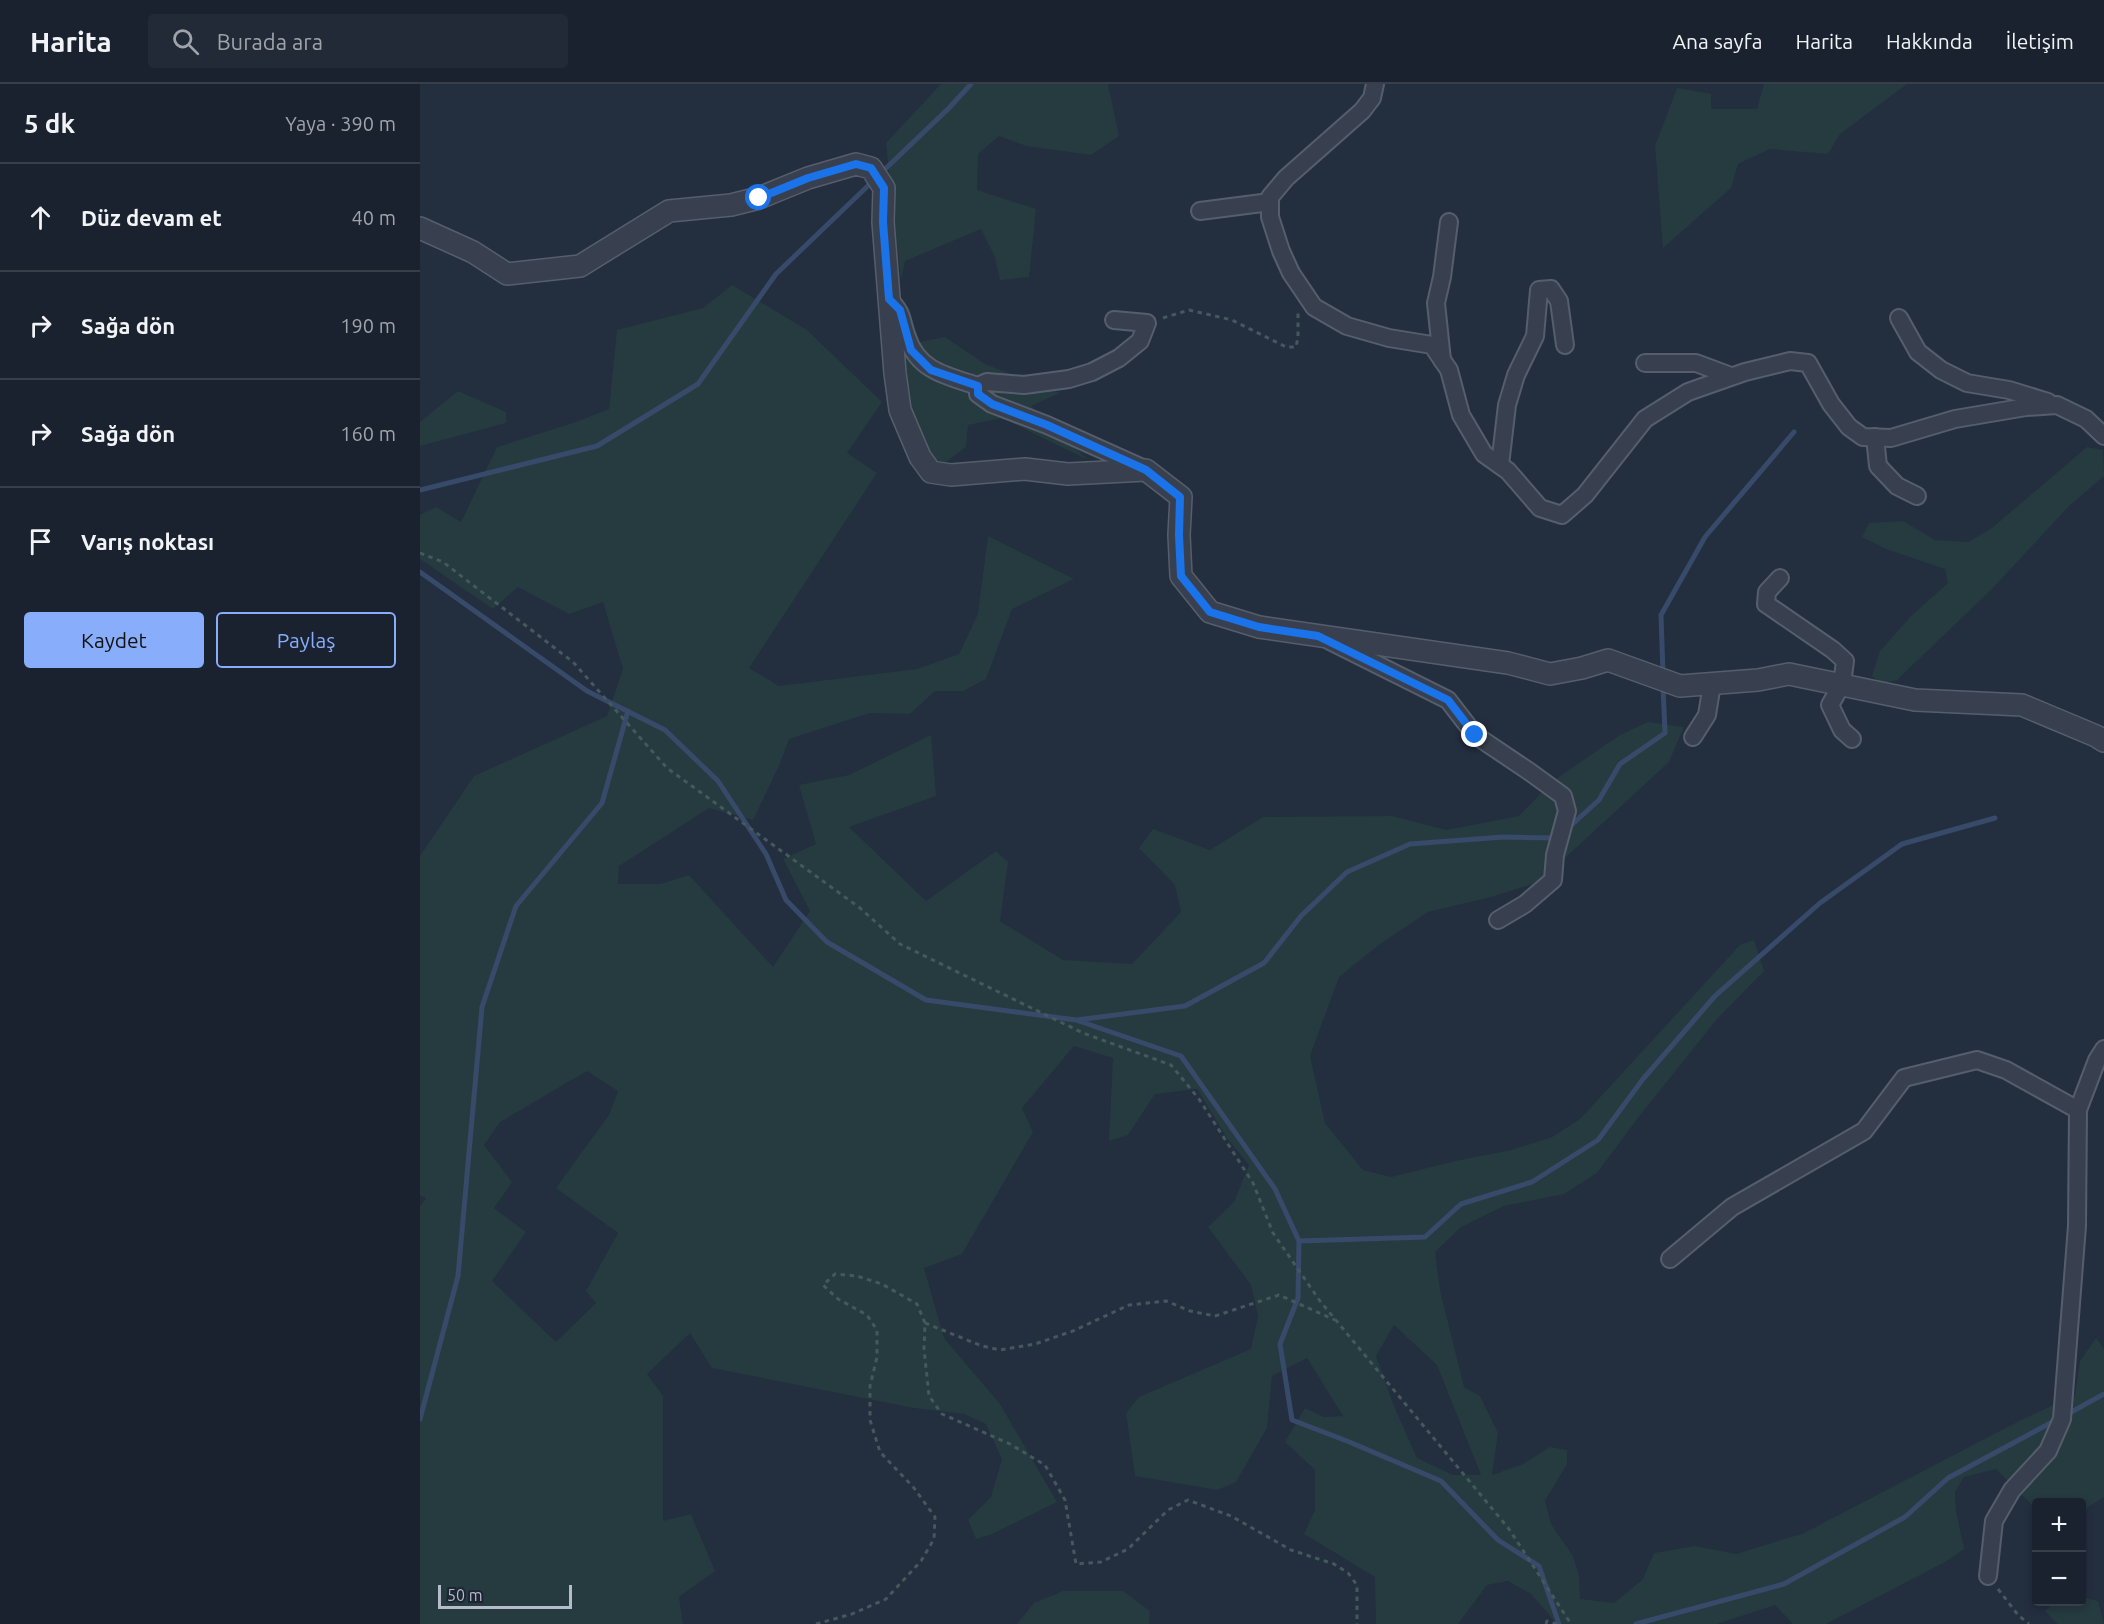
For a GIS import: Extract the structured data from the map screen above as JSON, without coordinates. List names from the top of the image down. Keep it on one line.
{"scale_bar":"50 m","page":{"header":"Harita","search":"Burada ara","nav":["Ana sayfa","Harita","Hakkında","İletişim"],"heading":["5 dk","Yaya · 390 m"],"list":[["Düz devam et","40 m"],["Sağa dön","190 m"],["Sağa dön","160 m"],"Varış noktası"],"buttons":["Kaydet","Paylaş"],"map_buttons":["+","−"],"scale":"50 m"}}
